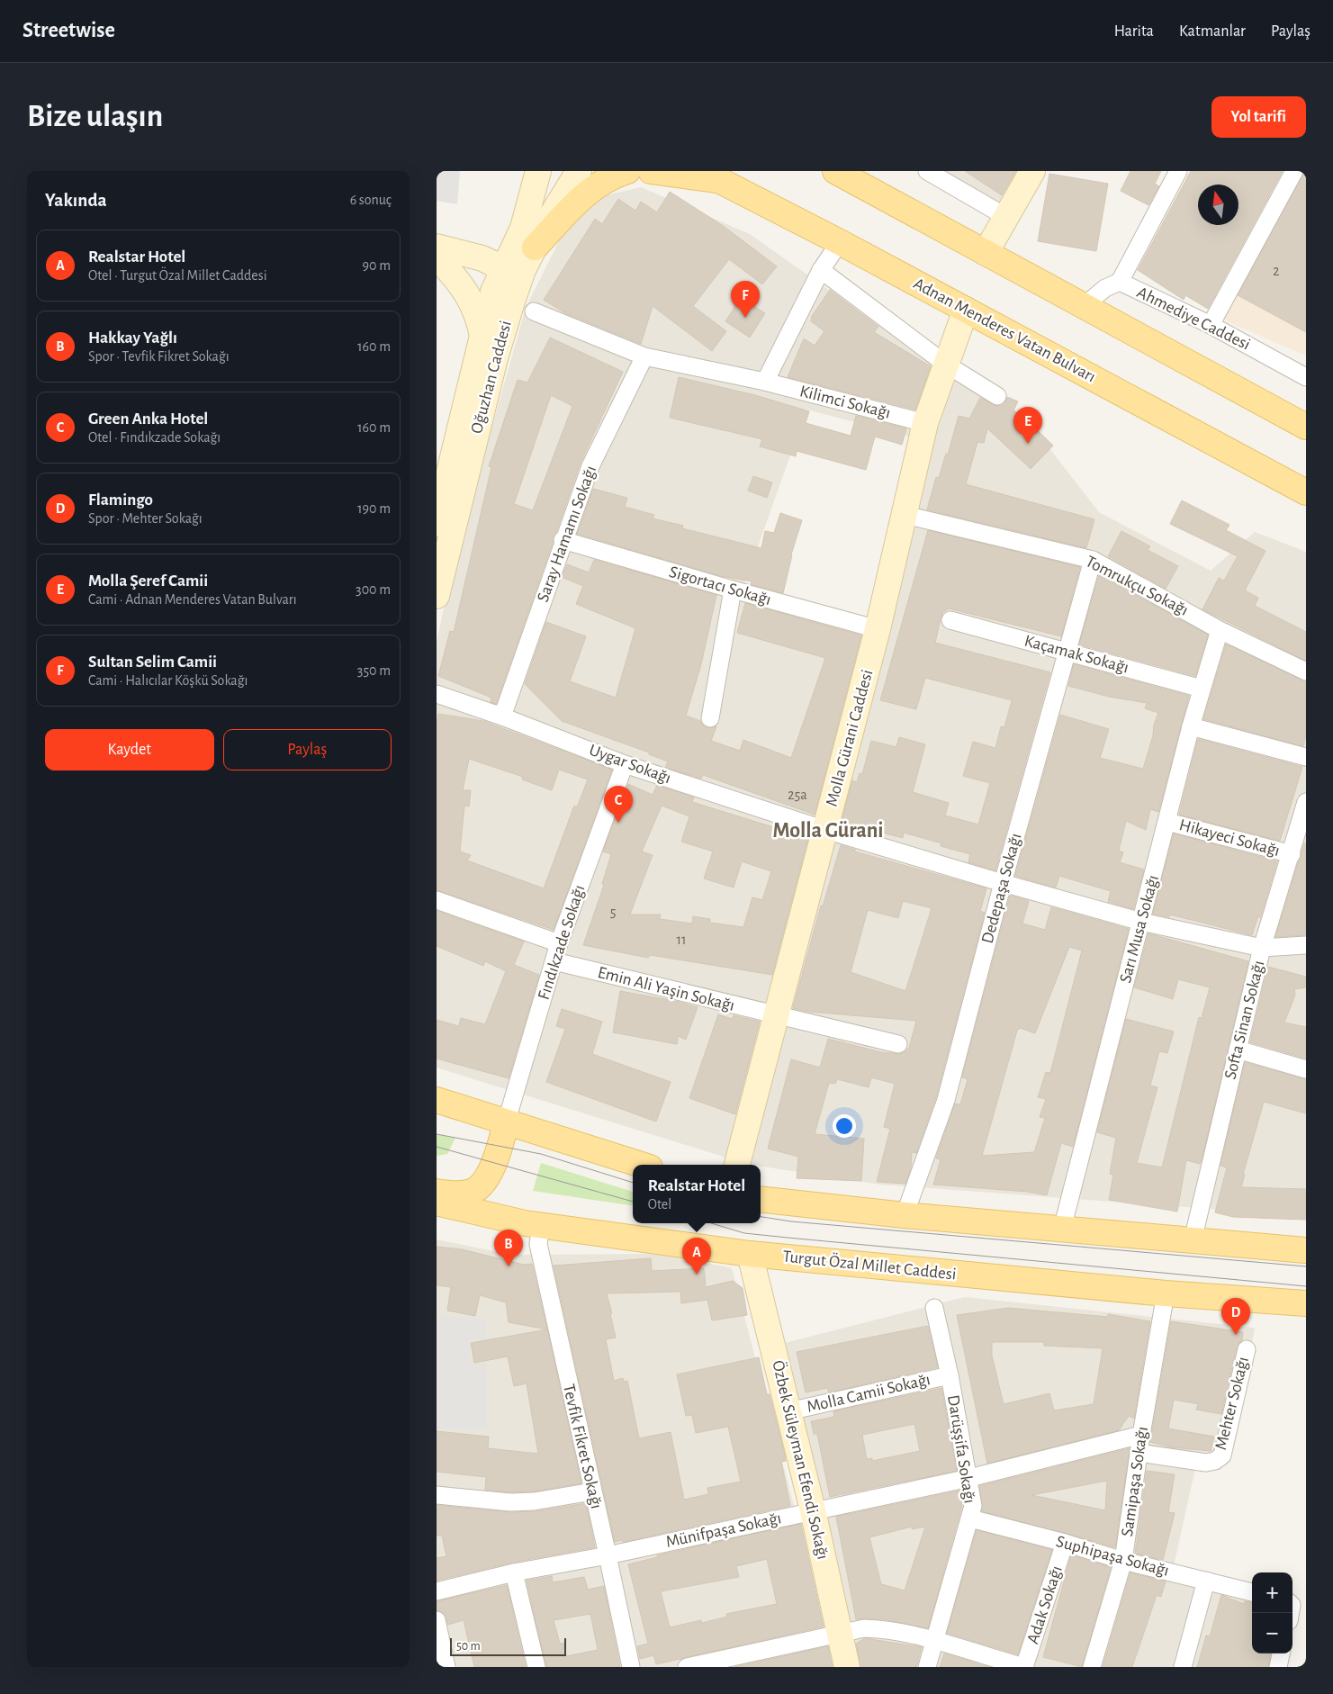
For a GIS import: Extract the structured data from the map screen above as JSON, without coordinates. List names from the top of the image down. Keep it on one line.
{"streets":{"main road":["Adnan Menderes Vatan Bulvarı","Turgut Özal Millet Caddesi"],"street":["Ahmediye Caddesi","Oğuzhan Caddesi","Kilimci Sokağı","Saray Hamamı Sokağı","Sigortacı Sokağı","Tomrukçu Sokağı","Kaçamak Sokağı","Molla Gürani Caddesi","Uygar Sokağı","Hikayeci Sokağı","Dedepaşa Sokağı","Sarı Musa Sokağı","Fındıkzade Sokağı","Emin Ali Yaşin Sokağı","Softa Sinan Sokağı","Molla Camii Sokağı","Mehter Sokağı","Tevfik Fikret Sokağı","Darüşşifa Sokağı","Özbek Süleyman Efendi Sokağı","Samipaşa Sokağı","Münifpaşa Sokağı","Suphipaşa Sokağı","Adak Sokağı"]},"crossings":[["Adnan Menderes Vatan Bulvarı","Molla Gürani Caddesi"],["Kilimci Sokağı","Saray Hamamı Sokağı"],["Kilimci Sokağı","Molla Gürani Caddesi"],["Saray Hamamı Sokağı","Sigortacı Sokağı"],["Saray Hamamı Sokağı","Uygar Sokağı"],["Sigortacı Sokağı","Molla Gürani Caddesi"],["Tomrukçu Sokağı","Molla Gürani Caddesi"],["Tomrukçu Sokağı","Dedepaşa Sokağı"],["Tomrukçu Sokağı","Sarı Musa Sokağı"],["Kaçamak Sokağı","Dedepaşa Sokağı"],["Kaçamak Sokağı","Sarı Musa Sokağı"],["Molla Gürani Caddesi","Uygar Sokağı"],["Molla Gürani Caddesi","Emin Ali Yaşin Sokağı"],["Uygar Sokağı","Dedepaşa Sokağı"],["Uygar Sokağı","Sarı Musa Sokağı"],["Uygar Sokağı","Fındıkzade Sokağı"],["Uygar Sokağı","Softa Sinan Sokağı"],["Hikayeci Sokağı","Sarı Musa Sokağı"],["Hikayeci Sokağı","Softa Sinan Sokağı"],["Fındıkzade Sokağı","Emin Ali Yaşin Sokağı"],["Turgut Özal Millet Caddesi","Tevfik Fikret Sokağı"],["Turgut Özal Millet Caddesi","Özbek Süleyman Efendi Sokağı"],["Turgut Özal Millet Caddesi","Samipaşa Sokağı"],["Molla Camii Sokağı","Darüşşifa Sokağı"],["Molla Camii Sokağı","Özbek Süleyman Efendi Sokağı"],["Mehter Sokağı","Samipaşa Sokağı"],["Tevfik Fikret Sokağı","Münifpaşa Sokağı"],["Darüşşifa Sokağı","Münifpaşa Sokağı"],["Darüşşifa Sokağı","Suphipaşa Sokağı"],["Özbek Süleyman Efendi Sokağı","Münifpaşa Sokağı"],["Samipaşa Sokağı","Münifpaşa Sokağı"],["Samipaşa Sokağı","Suphipaşa Sokağı"],["Suphipaşa Sokağı","Adak Sokağı"]],"districts":["Molla Gürani"],"house_numbers":["2","25a","5","11"],"scale_bar":"50 m","north":"top","page":{"header":"Streetwise","nav":["Harita","Katmanlar","Paylaş"],"buttons":["Yol tarifi",["Kaydet","Paylaş"]],"title":"Bize ulaşın","heading":["Yakında","6 sonuç"],"list":[{"mark":"A","name":"Realstar Hotel","note":"Otel · Turgut Özal Millet Caddesi","value":"90 m"},{"mark":"B","name":"Hakkay Yağlı","note":"Spor · Tevfik Fikret Sokağı","value":"160 m"},{"mark":"C","name":"Green Anka Hotel","note":"Otel · Fındıkzade Sokağı","value":"160 m"},{"mark":"D","name":"Flamingo","note":"Spor · Mehter Sokağı","value":"190 m"},{"mark":"E","name":"Molla Şeref Camii","note":"Cami · Adnan Menderes Vatan Bulvarı","value":"300 m"},{"mark":"F","name":"Sultan Selim Camii","note":"Cami · Halıcılar Köşkü Sokağı","value":"350 m"}],"pins":["F","E","C","B","A","D"],"popup":["Realstar Hotel","Otel"],"map_buttons":["+","−"],"scale":"50 m"}}
